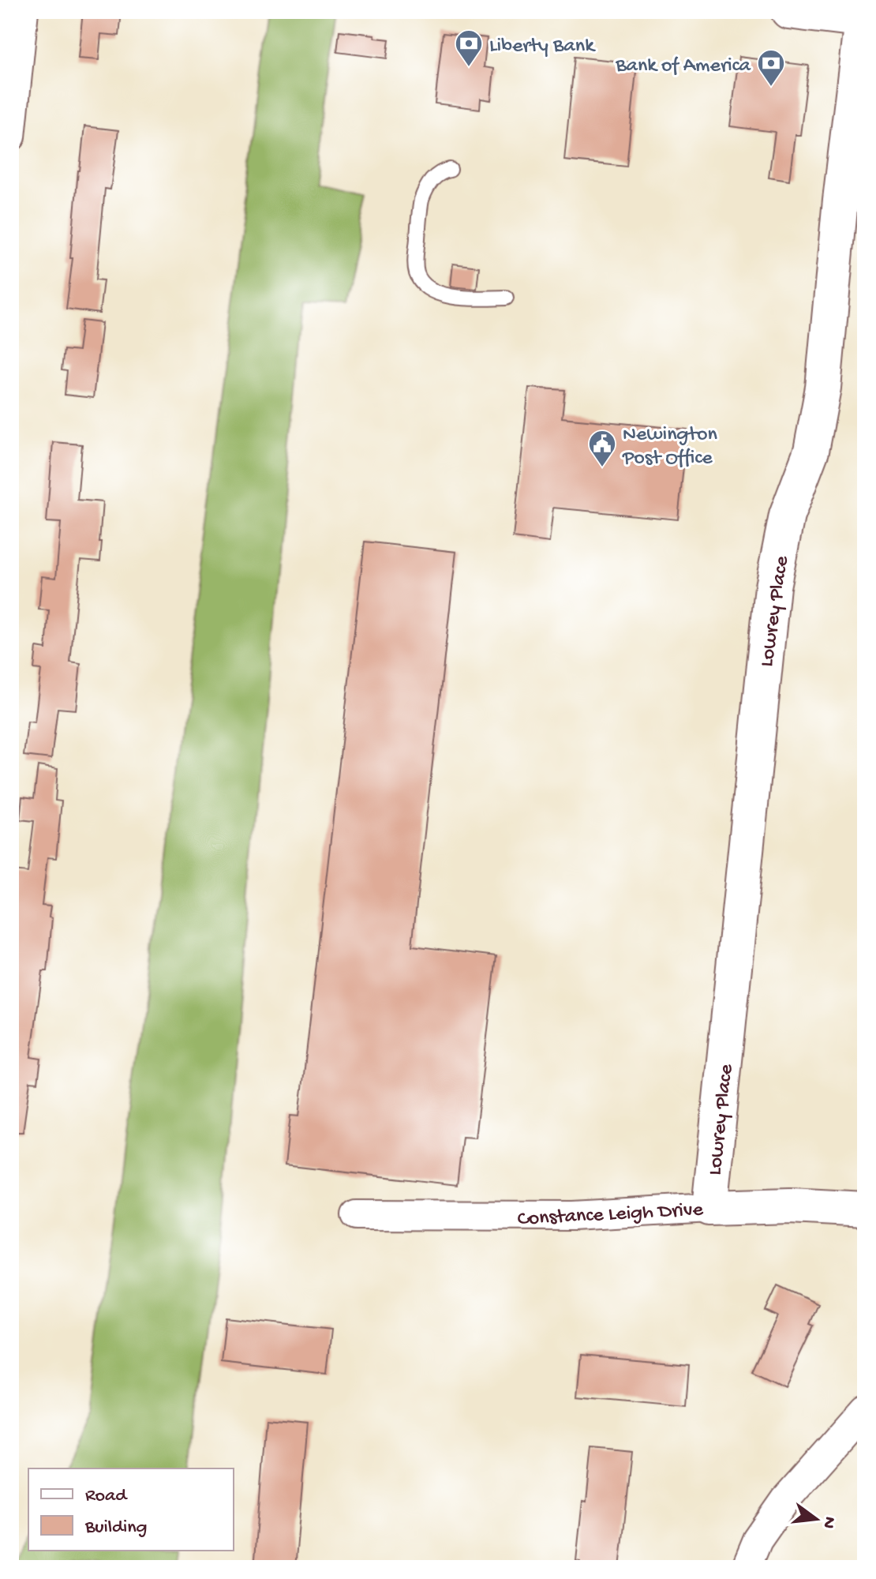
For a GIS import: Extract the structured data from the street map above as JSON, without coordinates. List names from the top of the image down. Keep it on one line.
{"streets":{"street":["Lowrey Place","Constance Leigh Drive"]},"crossings":[["Lowrey Place","Constance Leigh Drive"]],"places":{"bank":["Liberty Bank","Bank of America"],"public building":["Newington Post Office"]},"legend":["Road","Building"],"north":"right"}
